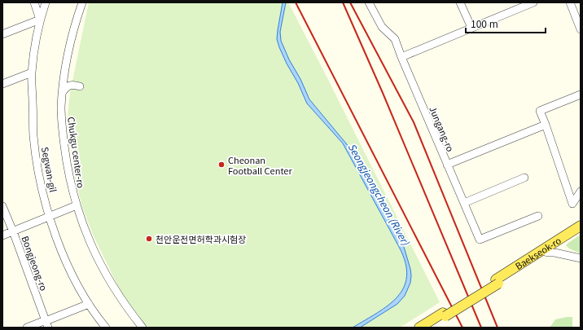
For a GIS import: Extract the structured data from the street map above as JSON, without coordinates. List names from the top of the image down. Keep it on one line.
{"streets":{"main road":["Baekseok-ro"],"street":["Jungang-ro","Chukgu center-ro","Segwan-gil","Bongjeong-ro"]},"water":["Seongjeongcheon (River)"],"places":["Cheonan Football Center","천안운전면허학과시험장"],"scale_bar":"100 m"}
